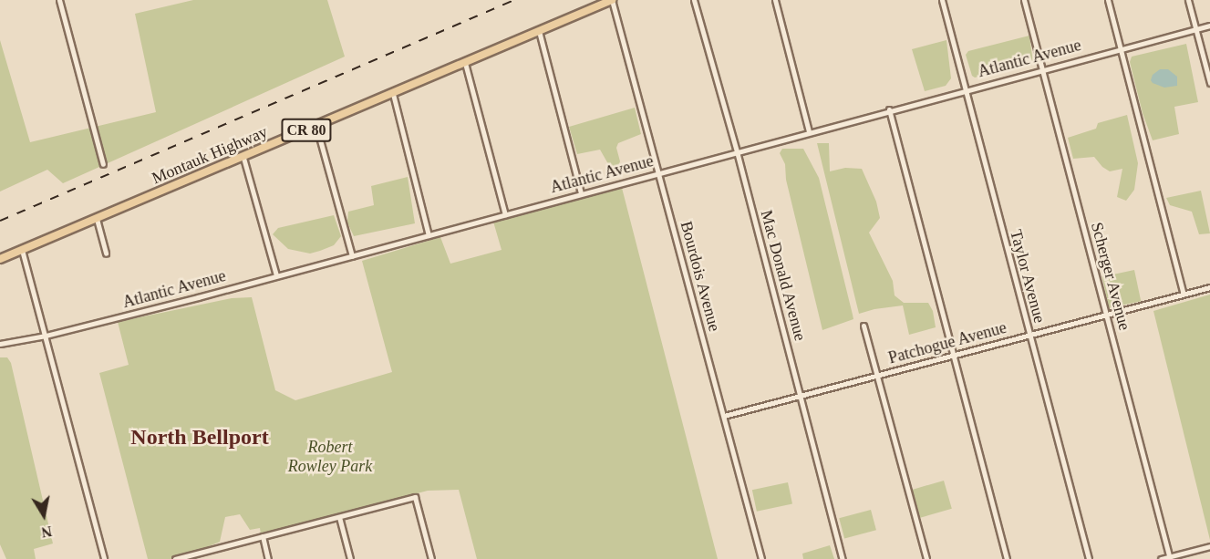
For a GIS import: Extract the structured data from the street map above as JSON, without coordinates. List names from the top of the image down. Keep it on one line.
{"streets":{"main road":["CR 80","Montauk Highway"],"street":["Atlantic Avenue","Mac Donald Avenue","Bourdois Avenue","Taylor Avenue","Scherger Avenue","Patchogue Avenue"]},"crossings":[["Atlantic Avenue","Mac Donald Avenue"],["Atlantic Avenue","Bourdois Avenue"],["Atlantic Avenue","Taylor Avenue"],["Atlantic Avenue","Scherger Avenue"],["Montauk Highway","Bourdois Avenue"],["Mac Donald Avenue","Patchogue Avenue"],["Bourdois Avenue","Patchogue Avenue"],["Taylor Avenue","Patchogue Avenue"],["Scherger Avenue","Patchogue Avenue"]],"districts":["North Bellport"],"parks":["Robert Rowley Park"],"north":"bottom"}
